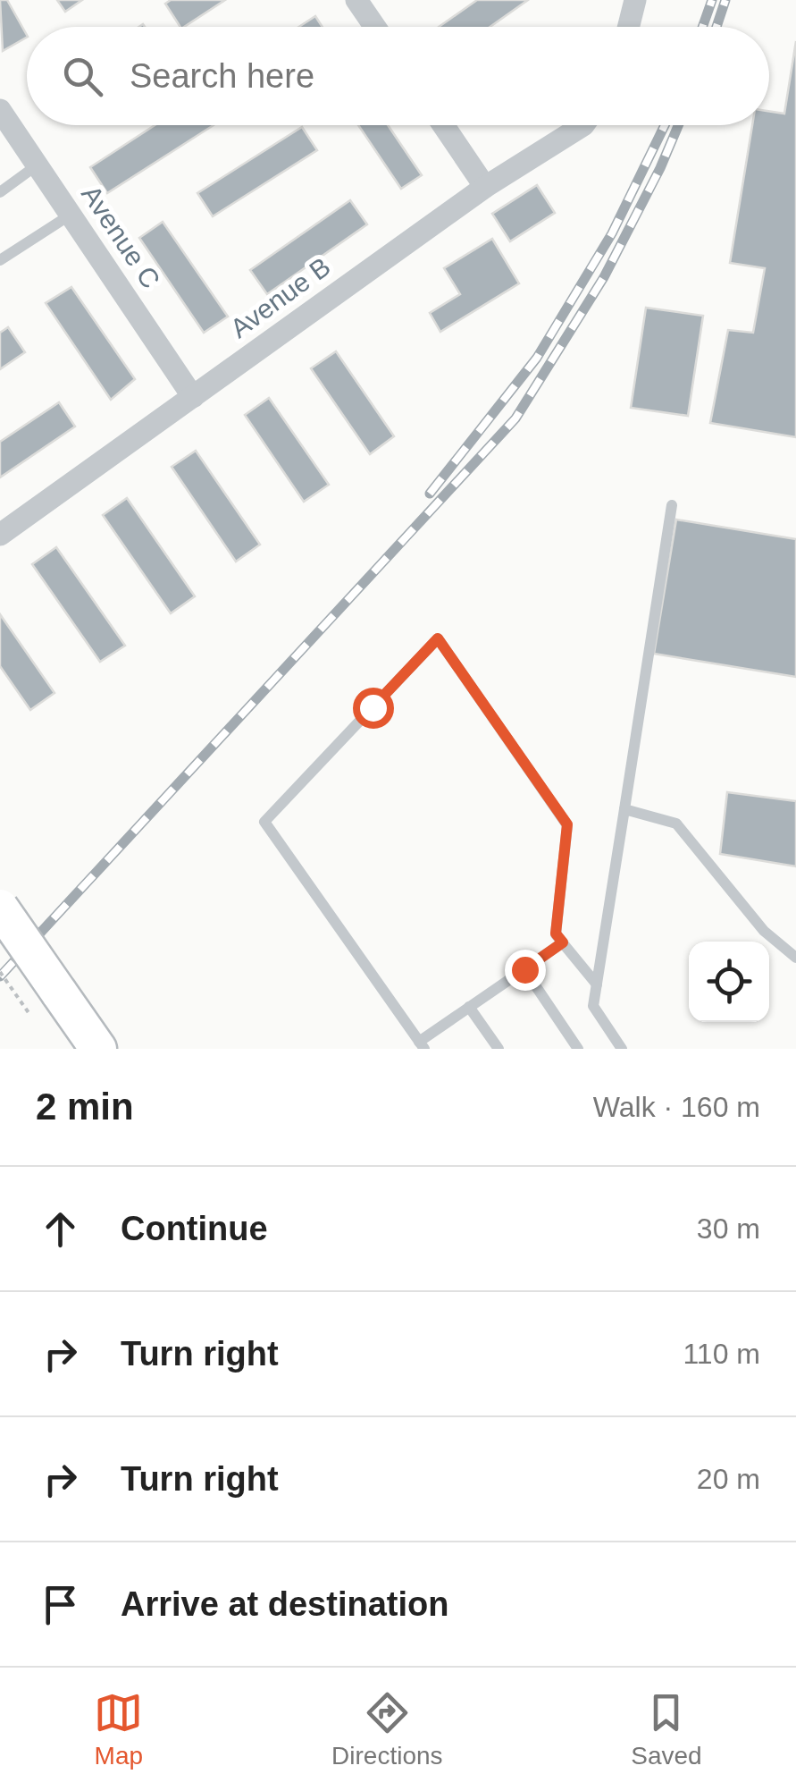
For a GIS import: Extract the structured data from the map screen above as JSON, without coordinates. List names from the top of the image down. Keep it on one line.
{"streets":{"street":["Avenue C","Avenue B"]},"crossings":[["Avenue C","Avenue B"]],"page":{"search":"Search here","heading":["2 min","Walk · 160 m"],"list":[["Continue","30 m"],["Turn right","110 m"],["Turn right","20 m"],"Arrive at destination"],"nav":["Map","Directions","Saved"]}}
